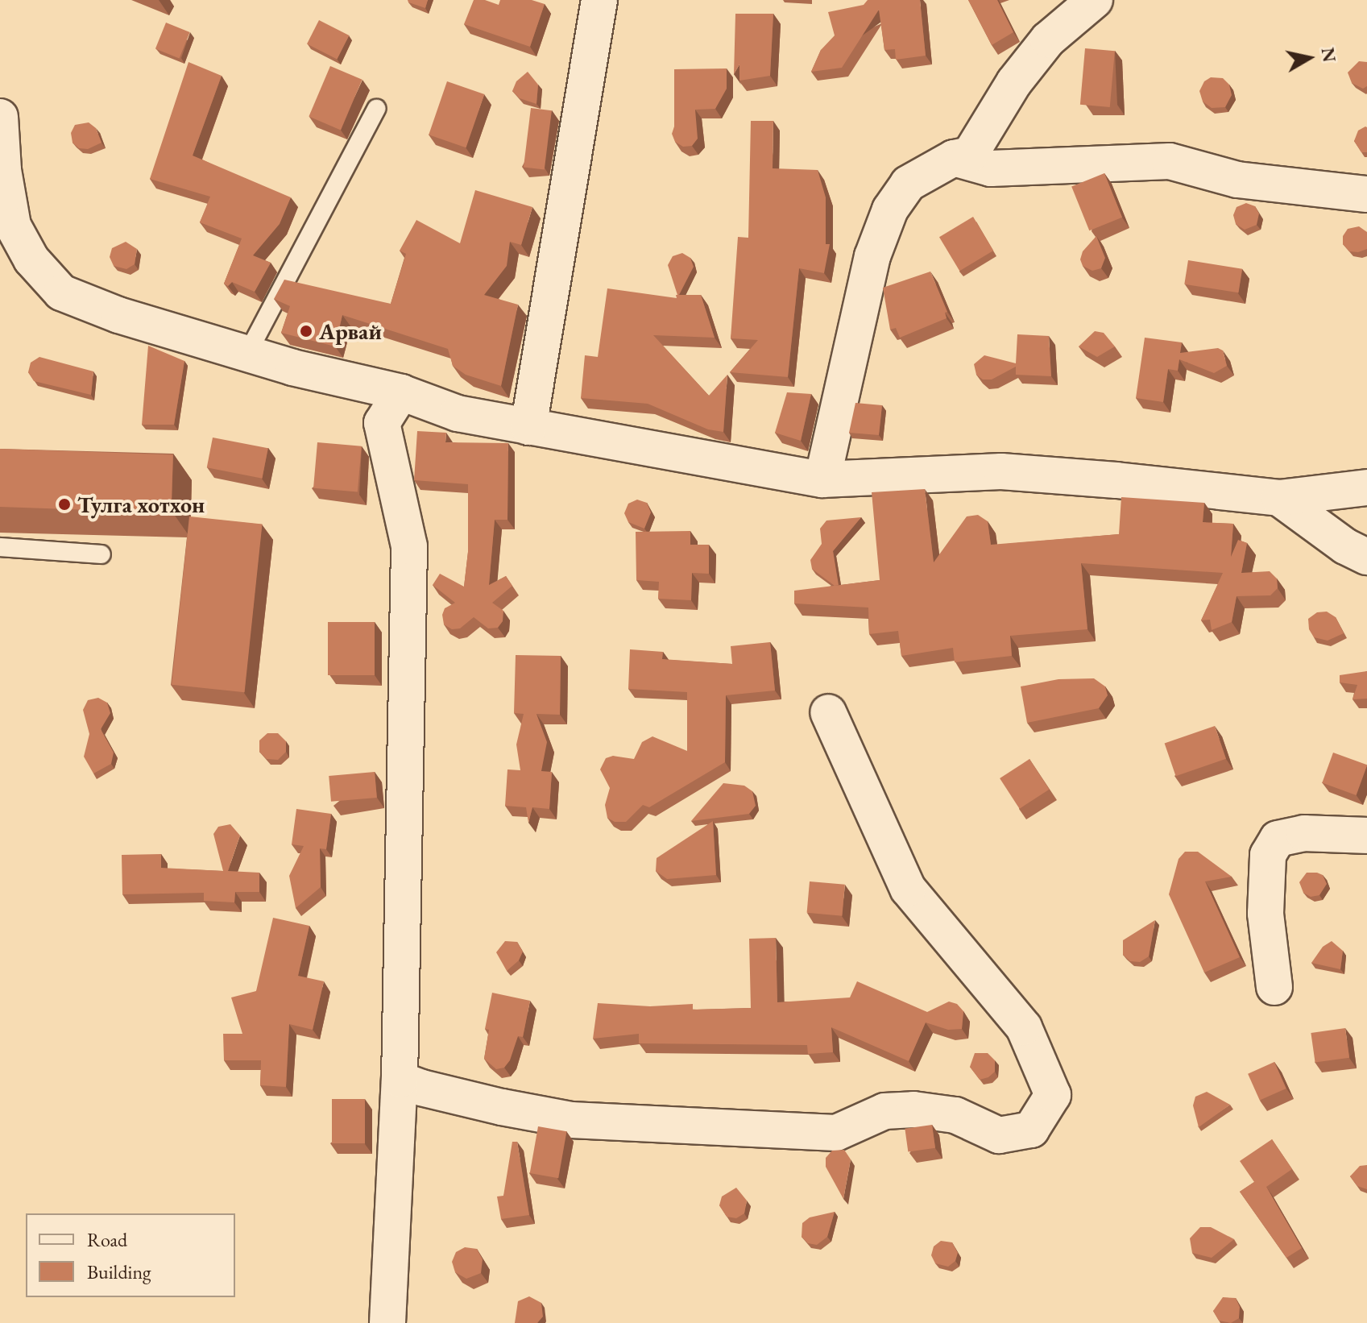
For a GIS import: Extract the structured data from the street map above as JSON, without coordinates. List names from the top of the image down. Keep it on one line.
{"places":["Арвай","Тулга хотхон"],"legend":["Road","Building"],"north":"right"}
